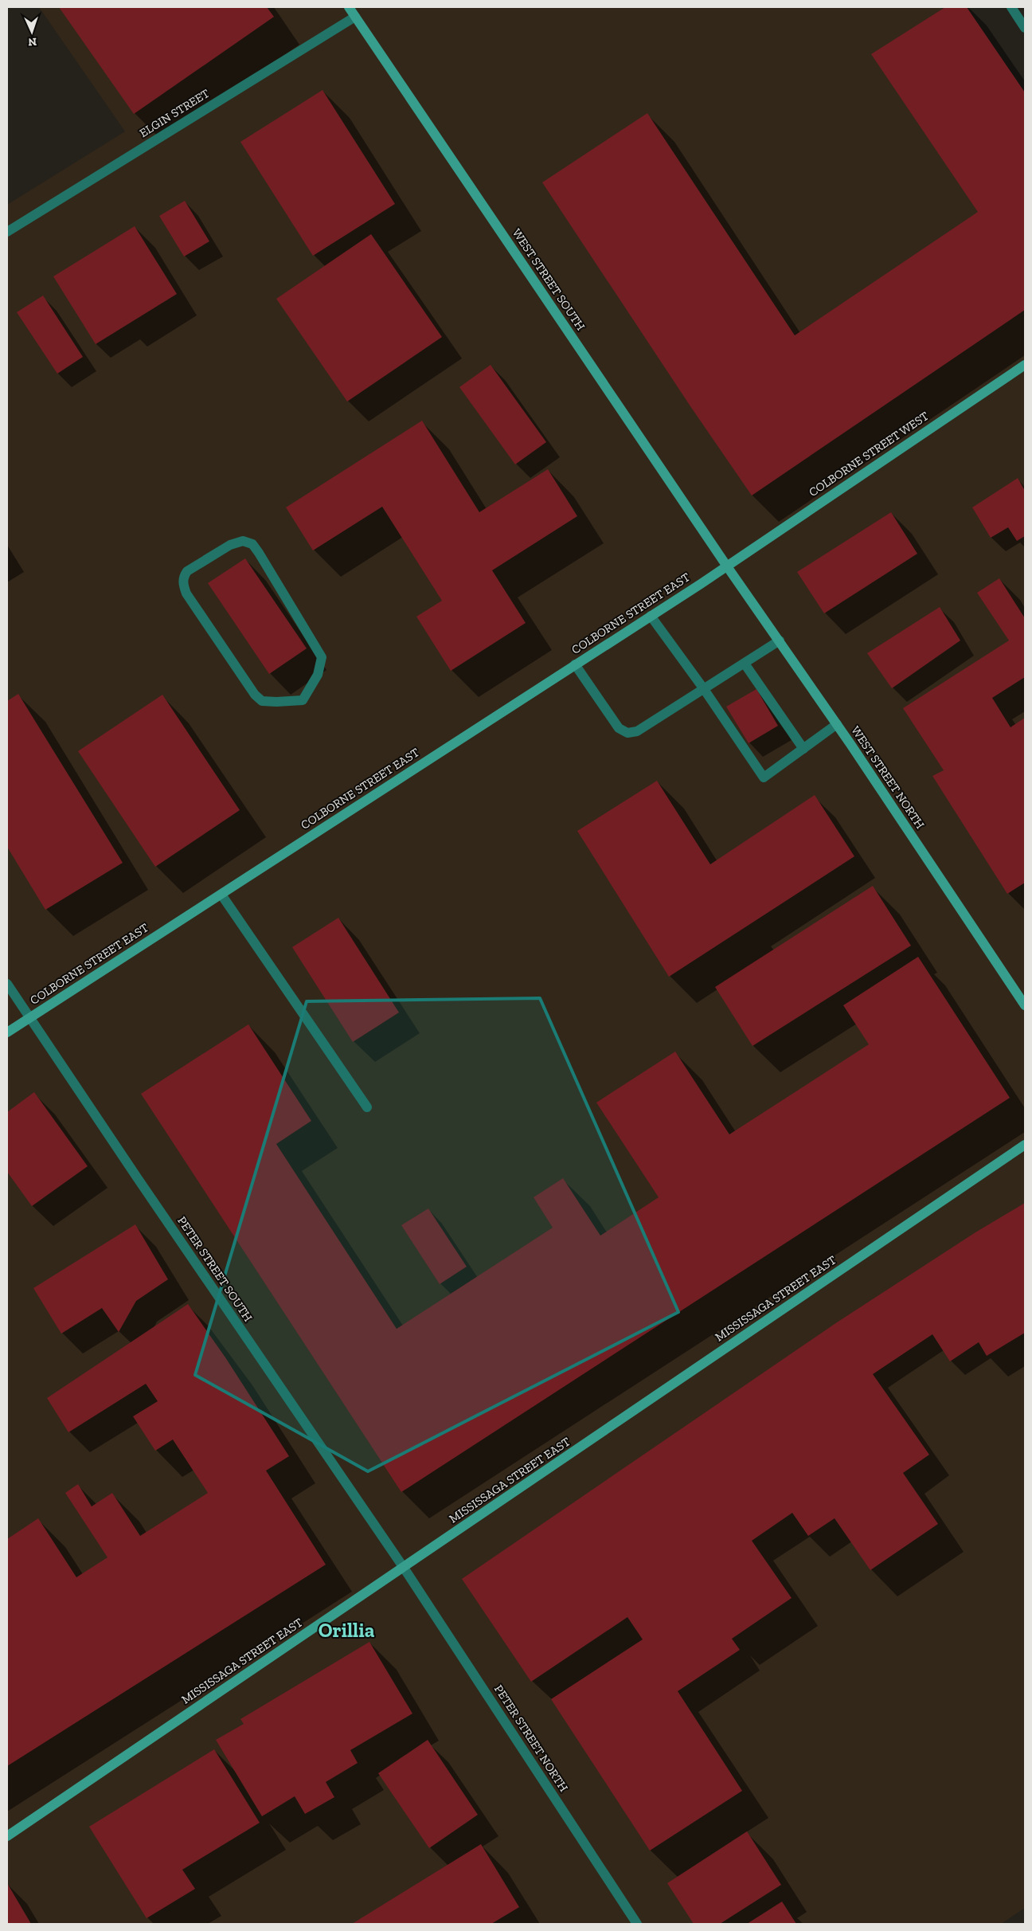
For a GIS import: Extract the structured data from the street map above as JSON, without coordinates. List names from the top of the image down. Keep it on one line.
{"streets":{"street":["ELGIN STREET","WEST STREET SOUTH","COLBORNE STREET WEST","COLBORNE STREET EAST","WEST STREET NORTH","PETER STREET SOUTH","MISSISSAGA STREET EAST","PETER STREET NORTH"]},"crossings":[["ELGIN STREET","WEST STREET SOUTH"],["WEST STREET SOUTH","COLBORNE STREET WEST"],["WEST STREET SOUTH","COLBORNE STREET EAST"],["WEST STREET SOUTH","WEST STREET NORTH"],["COLBORNE STREET WEST","COLBORNE STREET EAST"],["COLBORNE STREET WEST","WEST STREET NORTH"],["COLBORNE STREET EAST","WEST STREET NORTH"],["COLBORNE STREET EAST","PETER STREET SOUTH"],["PETER STREET SOUTH","MISSISSAGA STREET EAST"],["PETER STREET SOUTH","PETER STREET NORTH"],["MISSISSAGA STREET EAST","PETER STREET NORTH"]],"districts":["Orillia"],"north":"bottom"}
